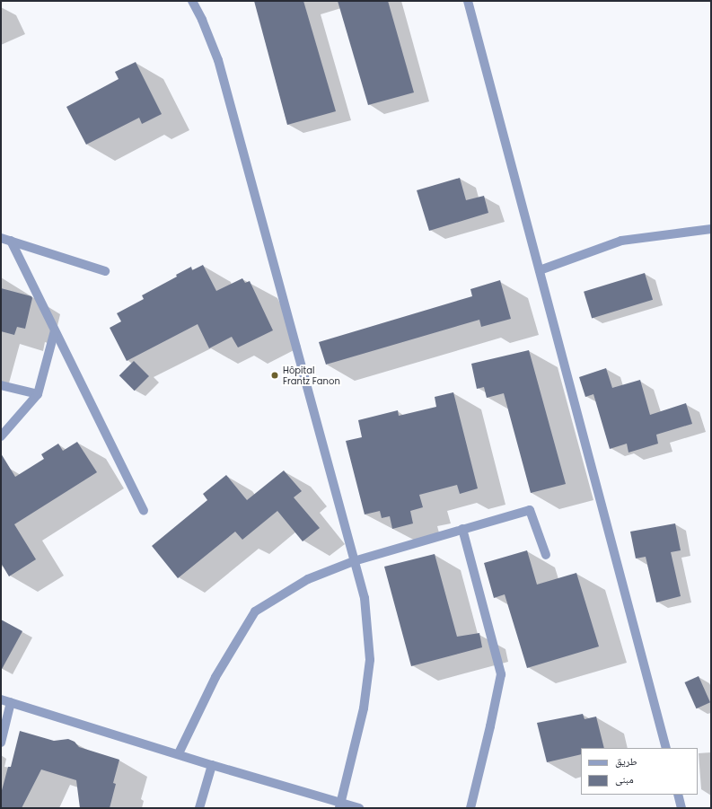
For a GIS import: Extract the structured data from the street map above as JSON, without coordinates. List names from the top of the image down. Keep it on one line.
{"places":["Hôpital Frantz Fanon"],"legend":["طريق","مبنى"]}
